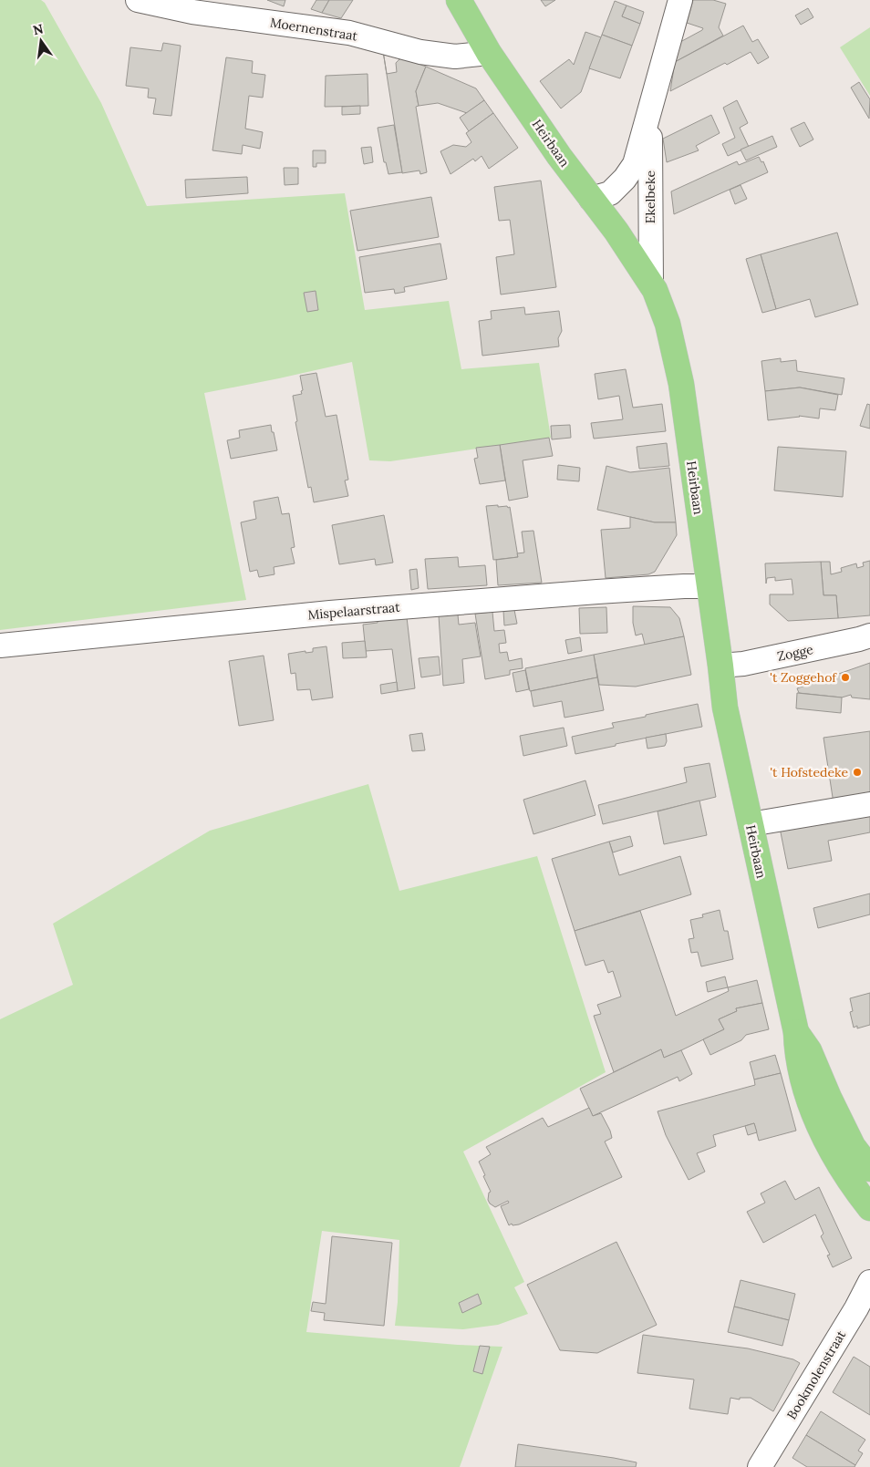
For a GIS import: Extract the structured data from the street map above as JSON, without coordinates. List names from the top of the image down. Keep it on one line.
{"streets":{"main road":["Heirbaan"],"street":["Moernenstraat","Ekelbeke","Mispelaarstraat","Zogge","Bookmolenstraat"]},"crossings":[["Moernenstraat","Heirbaan"],["Heirbaan","Ekelbeke"],["Heirbaan","Mispelaarstraat"],["Heirbaan","Zogge"]],"places":["'t Zoggehof","'t Hofstedeke"],"north":"top"}
